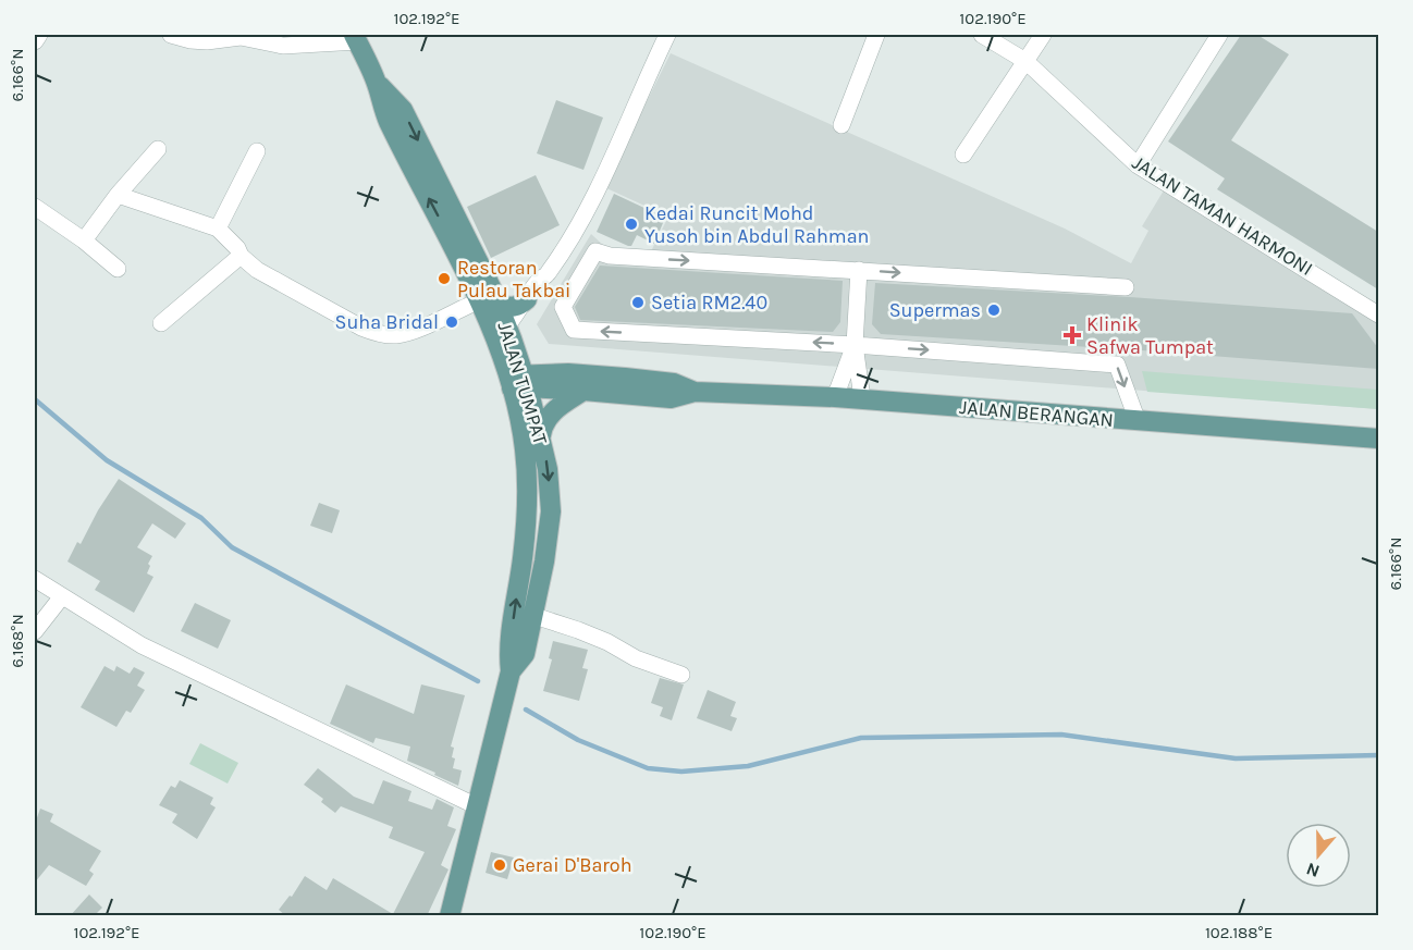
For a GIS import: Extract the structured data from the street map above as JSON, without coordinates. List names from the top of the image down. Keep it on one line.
{"streets":{"main road":["JALAN TUMPAT","JALAN BERANGAN"],"street":["JALAN TAMAN HARMONI"]},"crossings":[["JALAN TUMPAT","JALAN BERANGAN"]],"places":{"other":["Kedai Runcit Mohd Yusoh bin Abdul Rahman","Restoran Pulau Takbai","Setia RM2.40","Supermas","Suha Bridal","Gerai D'Baroh"],"health":["Klinik Safwa Tumpat"]},"north":"bottom","coordinates":["102.192°E","102.190°E","6.166°N","6.168°N","102.188°E"]}
